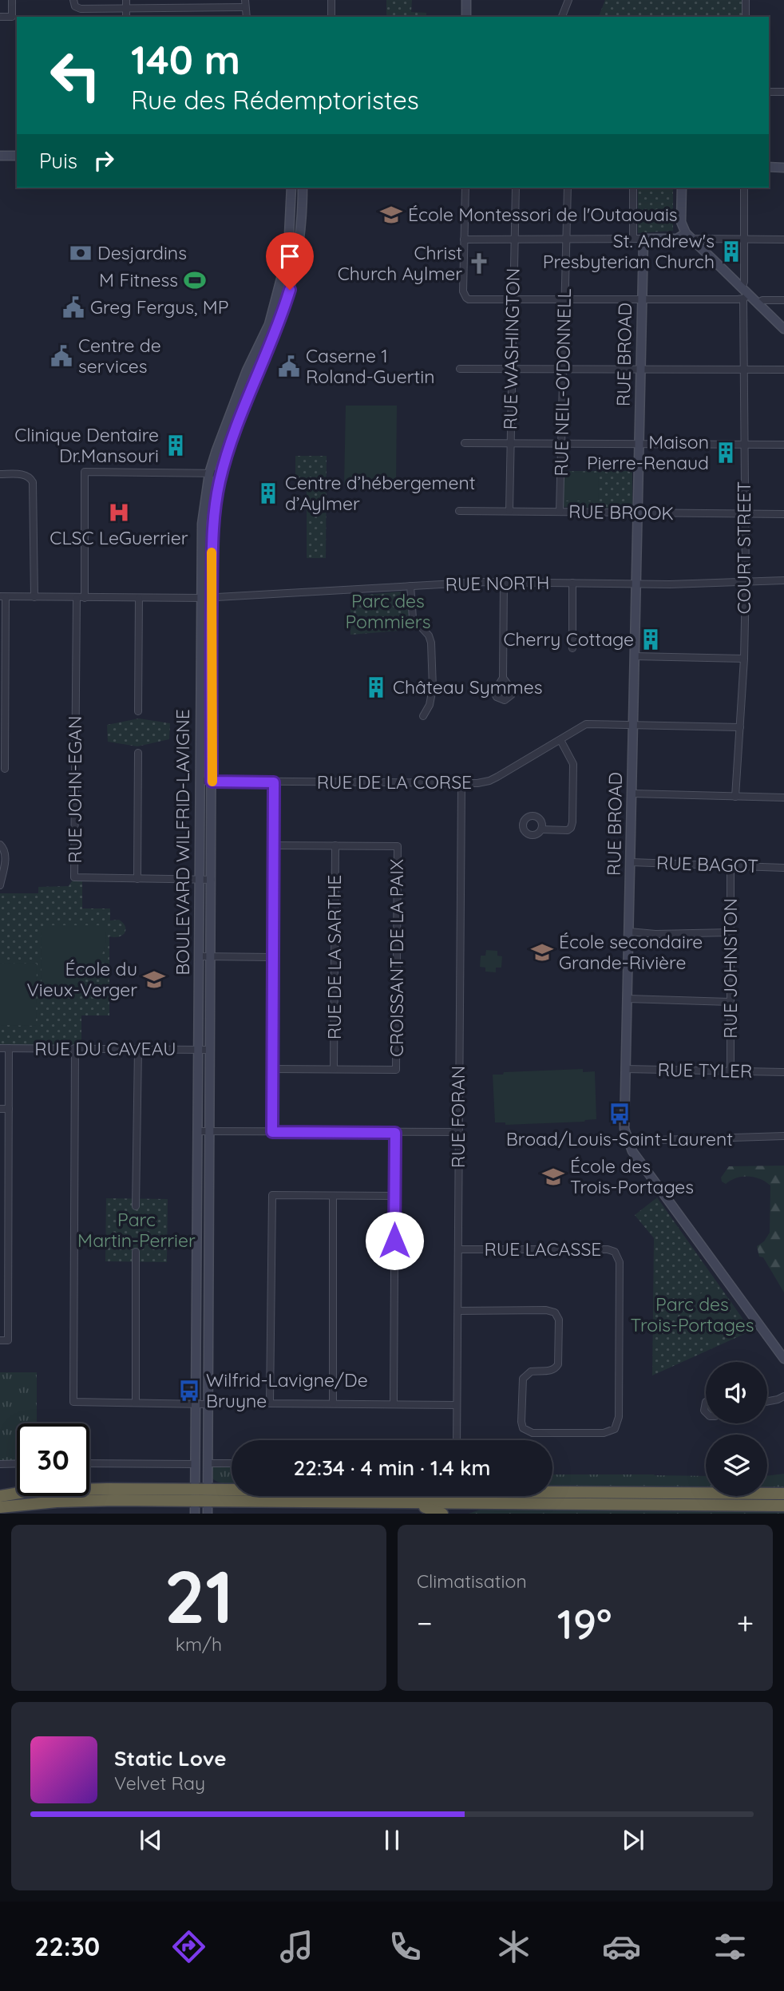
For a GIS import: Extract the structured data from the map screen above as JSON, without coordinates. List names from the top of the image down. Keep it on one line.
{"streets":{"main road":["RUE BROAD","BOULEVARD WILFRID-LAVIGNE"],"street":["RUE WASHINGTON","RUE NEIL-O'DONNELL","RUE BROOK","COURT STREET","RUE NORTH","RUE DE LA CORSE","RUE JOHN-EGAN","RUE BAGOT","RUE DE LA SARTHE","CROISSANT DE LA PAIX","RUE JOHNSTON","RUE DU CAVEAU","RUE TYLER","RUE FORAN","RUE LACASSE"]},"crossings":[["RUE WASHINGTON","RUE BROOK"],["RUE BROAD","RUE BROOK"],["RUE BROAD","RUE NORTH"],["RUE BROAD","RUE DE LA CORSE"],["RUE BROAD","RUE BAGOT"],["RUE BROAD","RUE TYLER"],["RUE NEIL-O'DONNELL","RUE BROOK"],["RUE BROOK","COURT STREET"],["COURT STREET","RUE NORTH"],["COURT STREET","RUE DE LA CORSE"],["RUE NORTH","BOULEVARD WILFRID-LAVIGNE"],["RUE DE LA CORSE","BOULEVARD WILFRID-LAVIGNE"],["RUE DE LA CORSE","RUE FORAN"],["RUE JOHN-EGAN","BOULEVARD WILFRID-LAVIGNE"],["BOULEVARD WILFRID-LAVIGNE","RUE DU CAVEAU"],["RUE BAGOT","RUE JOHNSTON"],["RUE DE LA SARTHE","CROISSANT DE LA PAIX"],["RUE JOHNSTON","RUE TYLER"],["RUE FORAN","RUE LACASSE"]],"parks":["Parc des Pommiers","Parc Martin-Perrier","Parc des Trois-Portages"],"places":{"school or university":["École Montessori de l'Outaouais","École secondaire Grande-Rivière","École du Vieux-Verger","École des Trois-Portages"],"building":["St. Andrew's Presbyterian Church","Clinique Dentaire Dr.Mansouri","Maison Pierre-Renaud","Centre d’hébergement d’Aylmer","Cherry Cottage","Château Symmes"],"bank":["Desjardins"],"church":["Christ Church Aylmer"],"sports":["M Fitness"],"public building":["Greg Fergus, MP","Centre de services","Caserne 1 Roland-Guertin"],"hospital":["CLSC LeGuerrier"],"bus stop":["Broad/Louis-Saint-Laurent","Wilfrid-Lavigne/De Bruyne"]},"page":{"turn":["140 m","Rue des Rédemptoristes"],"then":"Puis","limit":"30","trip":"22:34 · 4 min · 1.4 km","tile":[["21","km/h"],"Climatisation"],"heat":["−","19°","+"],"song":["Static Love","Velvet Ray"],"tabs":"22:30"}}
